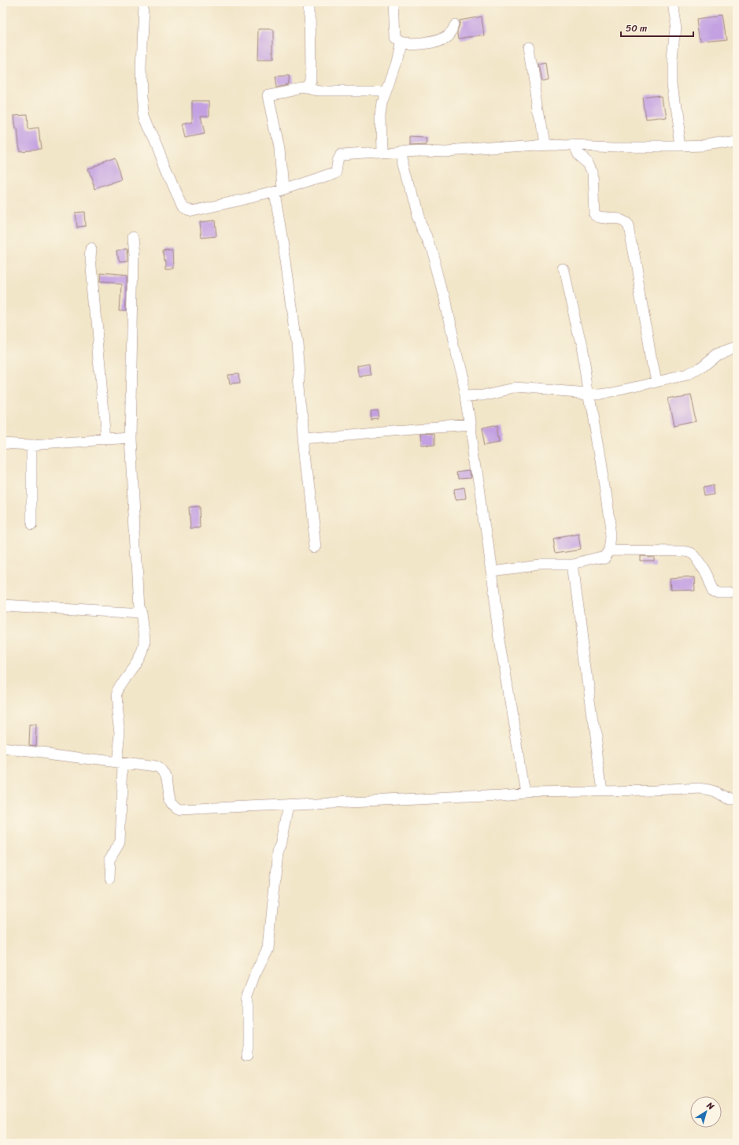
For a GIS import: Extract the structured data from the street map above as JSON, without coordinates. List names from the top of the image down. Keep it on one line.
{"scale_bar":"50 m","north":"top right"}
